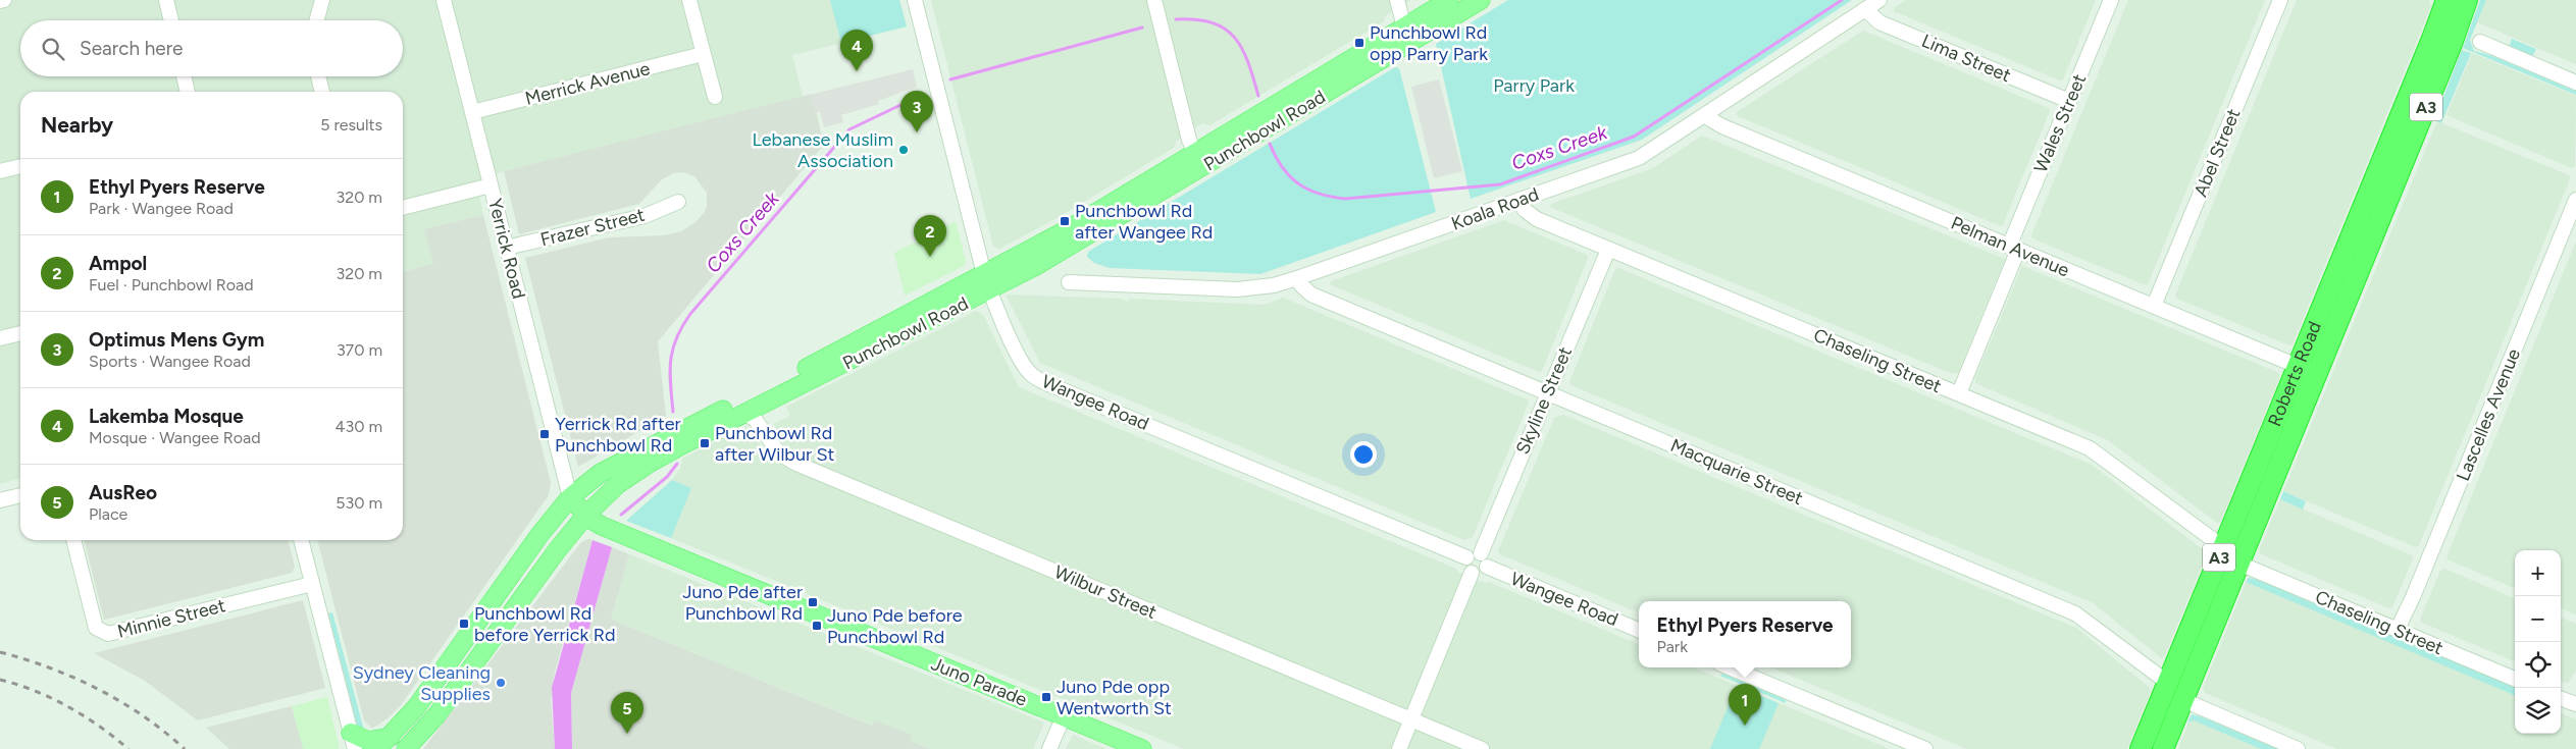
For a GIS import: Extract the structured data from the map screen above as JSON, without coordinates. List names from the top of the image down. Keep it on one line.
{"streets":{"highway":["A3","Roberts Road"],"main road":["Punchbowl Road","Juno Parade"],"street":["Lima Street","Merrick Avenue","Wales Street","Abel Street","Koala Road","Frazer Street","Pelman Avenue","Yerrick Road","Chaseling Street","Skyline Street","Wangee Road","Lascelles Avenue","Macquarie Street","Wilbur Street","Minnie Street"]},"crossings":[["Lima Street","Wales Street"],["Lima Street","Koala Road"],["Merrick Avenue","Yerrick Road"],["Wales Street","Pelman Avenue"],["Wales Street","Chaseling Street"],["Punchbowl Road","Yerrick Road"],["Punchbowl Road","Wangee Road"],["Punchbowl Road","Wilbur Street"],["Punchbowl Road","Juno Parade"],["Abel Street","Pelman Avenue"],["Koala Road","Pelman Avenue"],["Koala Road","Chaseling Street"],["Koala Road","Macquarie Street"],["Frazer Street","Yerrick Road"],["Pelman Avenue","Roberts Road"],["Yerrick Road","Juno Parade"],["Chaseling Street","Roberts Road"],["Chaseling Street","Skyline Street"],["Chaseling Street","Lascelles Avenue"],["Roberts Road","Macquarie Street"],["Skyline Street","Wangee Road"],["Skyline Street","Macquarie Street"]],"water":["Coxs Creek"],"parks":["Parry Park"],"places":{"transit":["Punchbowl Rd opp Parry Park","Punchbowl Rd after Wangee Rd","Yerrick Rd after Punchbowl Rd","Punchbowl Rd after Wilbur St","Juno Pde after Punchbowl Rd","Punchbowl Rd before Yerrick Rd","Juno Pde before Punchbowl Rd","Juno Pde opp Wentworth St"],"other":["Lebanese Muslim Association","Sydney Cleaning Supplies"]},"page":{"search":"Search here","pins":["4","3","2","1","5"],"heading":["Nearby","5 results"],"list":[{"mark":"1","name":"Ethyl Pyers Reserve","note":"Park · Wangee Road","value":"320 m"},{"mark":"2","name":"Ampol","note":"Fuel · Punchbowl Road","value":"320 m"},{"mark":"3","name":"Optimus Mens Gym","note":"Sports · Wangee Road","value":"370 m"},{"mark":"4","name":"Lakemba Mosque","note":"Mosque · Wangee Road","value":"430 m"},{"mark":"5","name":"AusReo","note":"Place","value":"530 m"}],"map_buttons":["+","−"],"popup":["Ethyl Pyers Reserve","Park"]}}
